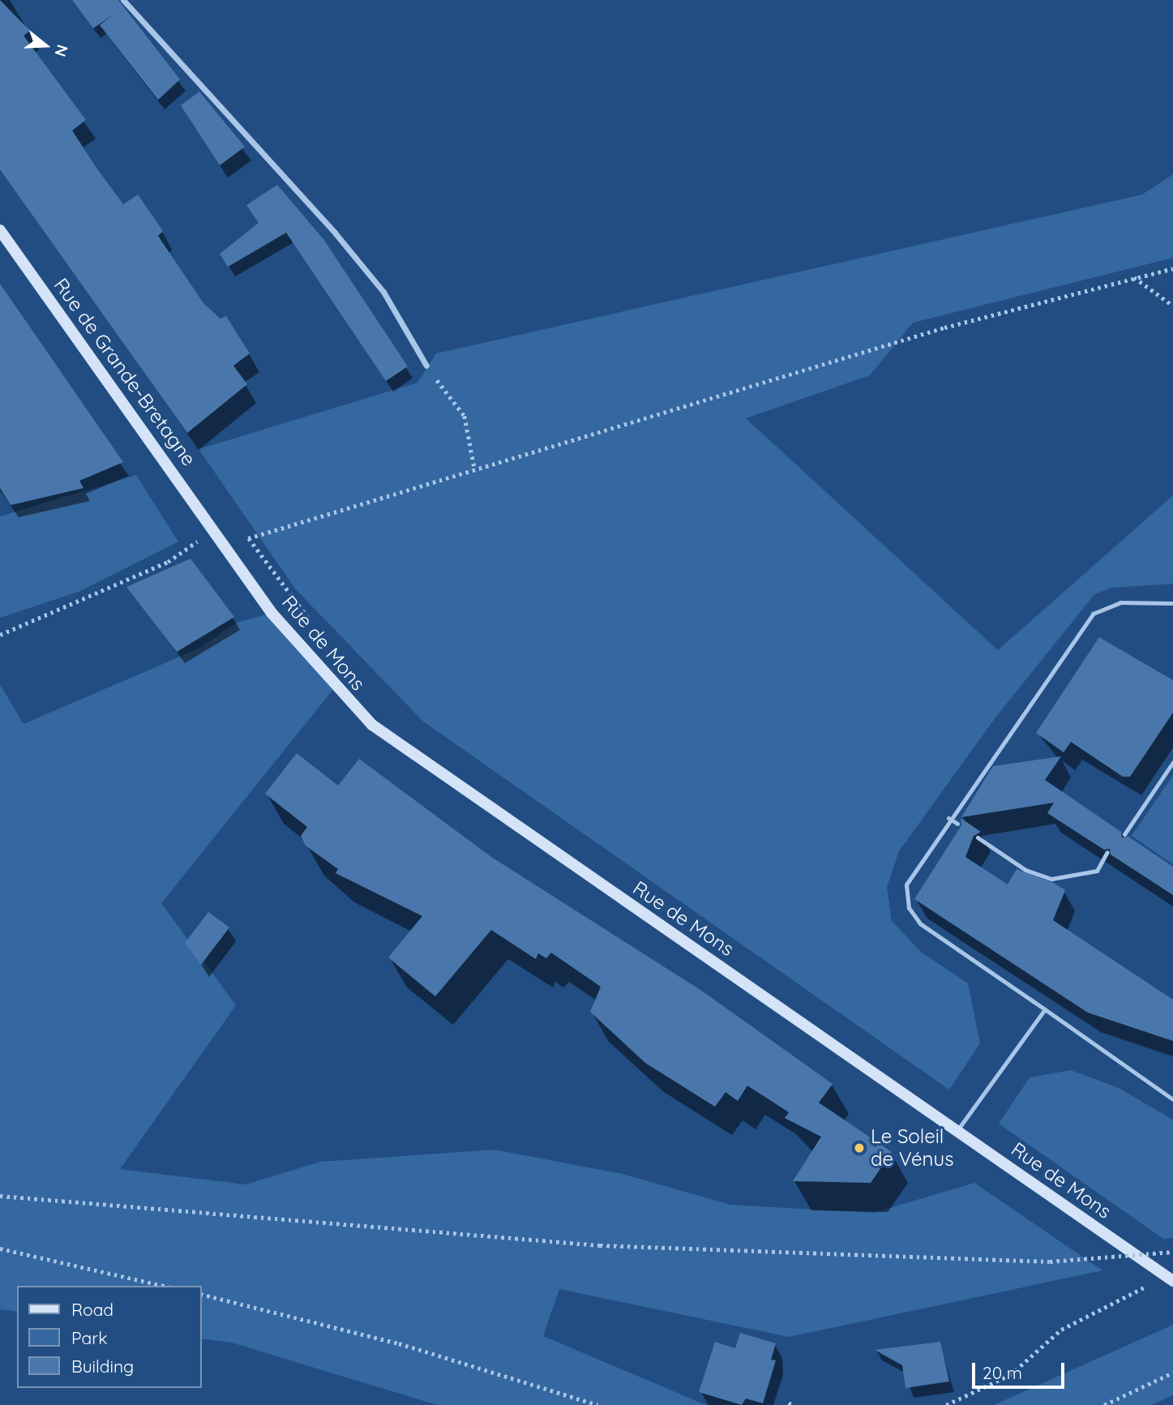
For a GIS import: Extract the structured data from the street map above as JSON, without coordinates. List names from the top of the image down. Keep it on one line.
{"streets":{"main road":["Rue de Grande-Bretagne","Rue de Mons"]},"crossings":[["Rue de Grande-Bretagne","Rue de Mons"]],"places":["Le Soleil de Vénus"],"legend":["Road","Park","Building"],"scale_bar":"20 m","north":"right"}
